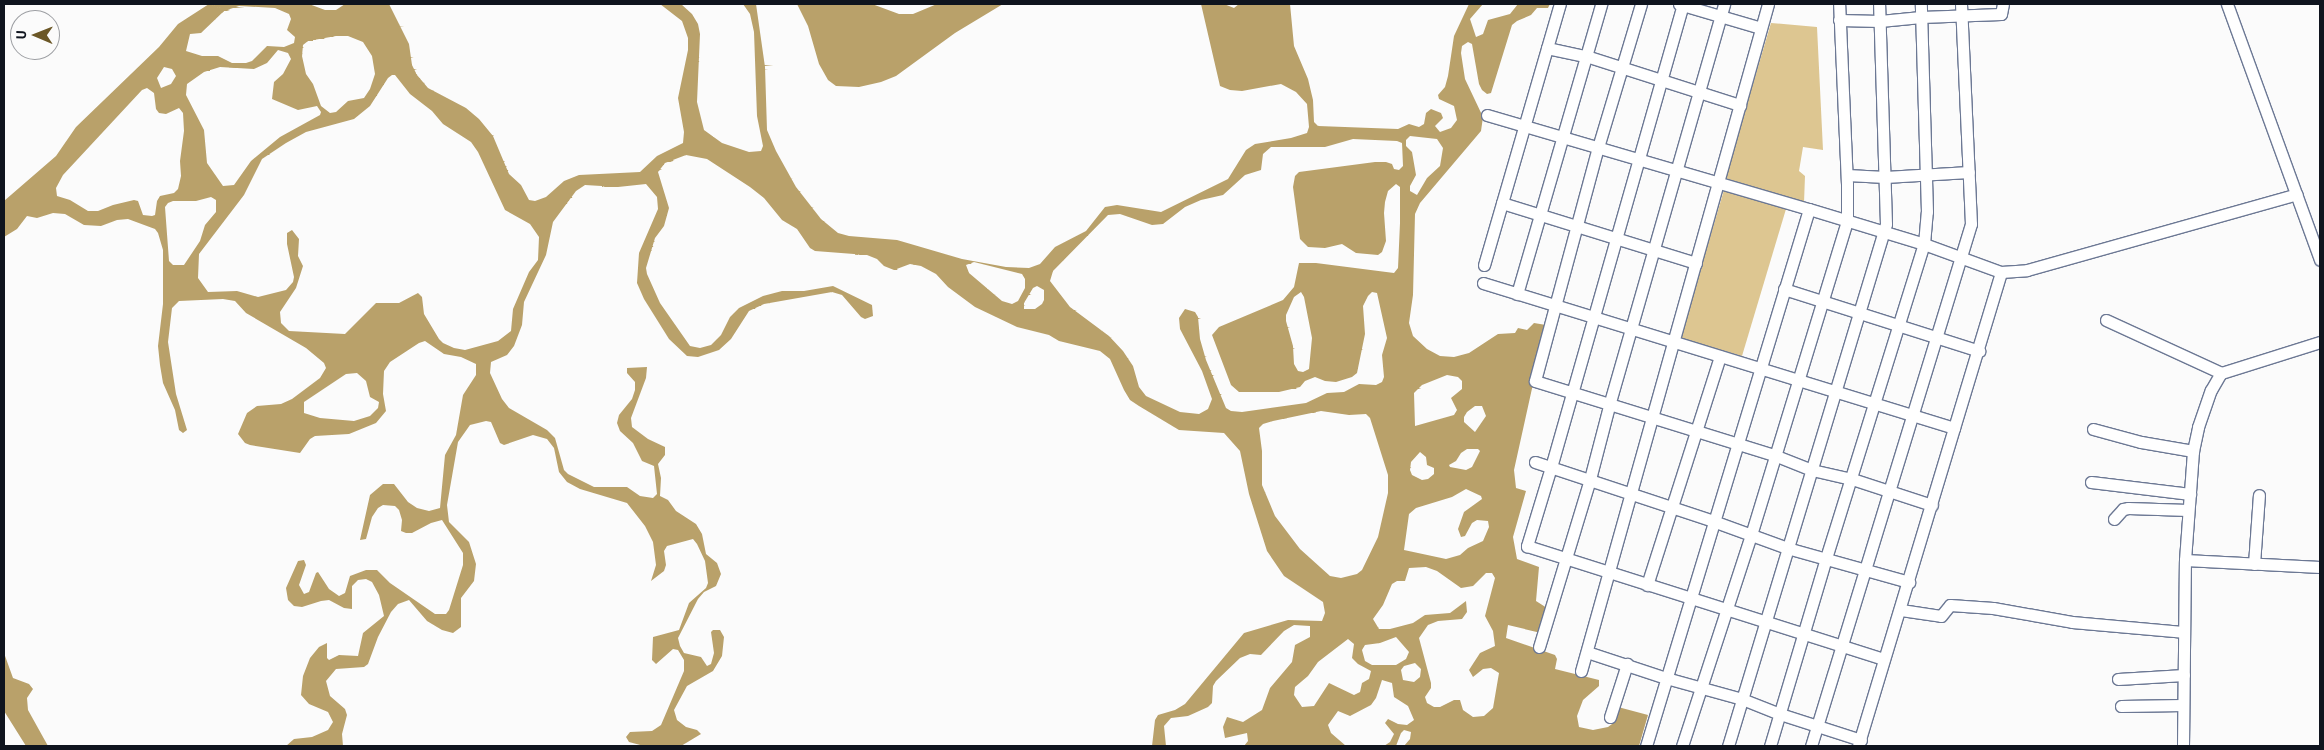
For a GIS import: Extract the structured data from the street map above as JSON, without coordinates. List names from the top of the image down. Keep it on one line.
{"north":"left"}
